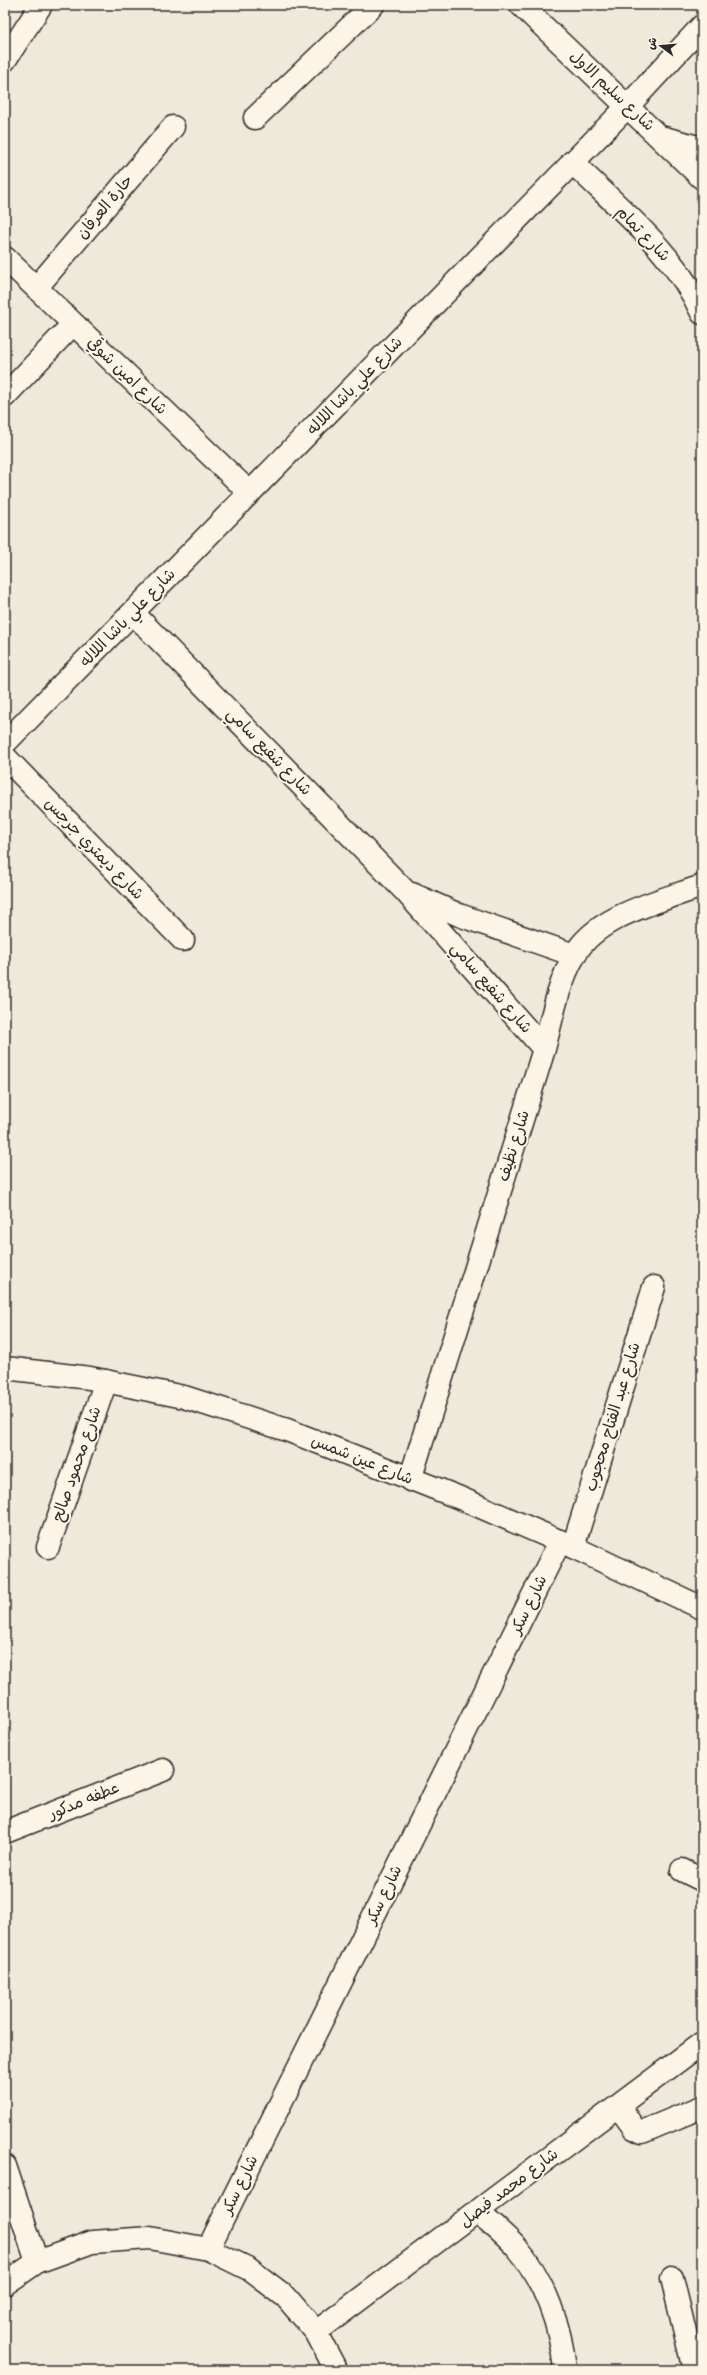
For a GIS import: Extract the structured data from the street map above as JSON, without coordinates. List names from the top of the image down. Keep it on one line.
{"streets":{"street":["شارع سليم الاول","حارة العرفان","شارع تمام","شارع امين شوقي","شارع علي باشا اللاله","شارع شفيع سامي","شارع ديمتري جرجس","شارع نظيف","شارع عبد الفتاح محجوب","شارع عين شمس","شارع محمود صالح","شارع سكر","عطفه مدكور","شارع محمد فيصل"]},"crossings":[["شارع سليم الاول","شارع علي باشا اللاله"],["حارة العرفان","شارع امين شوقي"],["شارع تمام","شارع علي باشا اللاله"],["شارع امين شوقي","شارع علي باشا اللاله"],["شارع علي باشا اللاله","شارع شفيع سامي"],["شارع شفيع سامي","شارع نظيف"],["شارع نظيف","شارع عين شمس"],["شارع عبد الفتاح محجوب","شارع عين شمس"],["شارع عبد الفتاح محجوب","شارع سكر"],["شارع عين شمس","شارع محمود صالح"],["شارع عين شمس","شارع سكر"]],"north":"left"}
